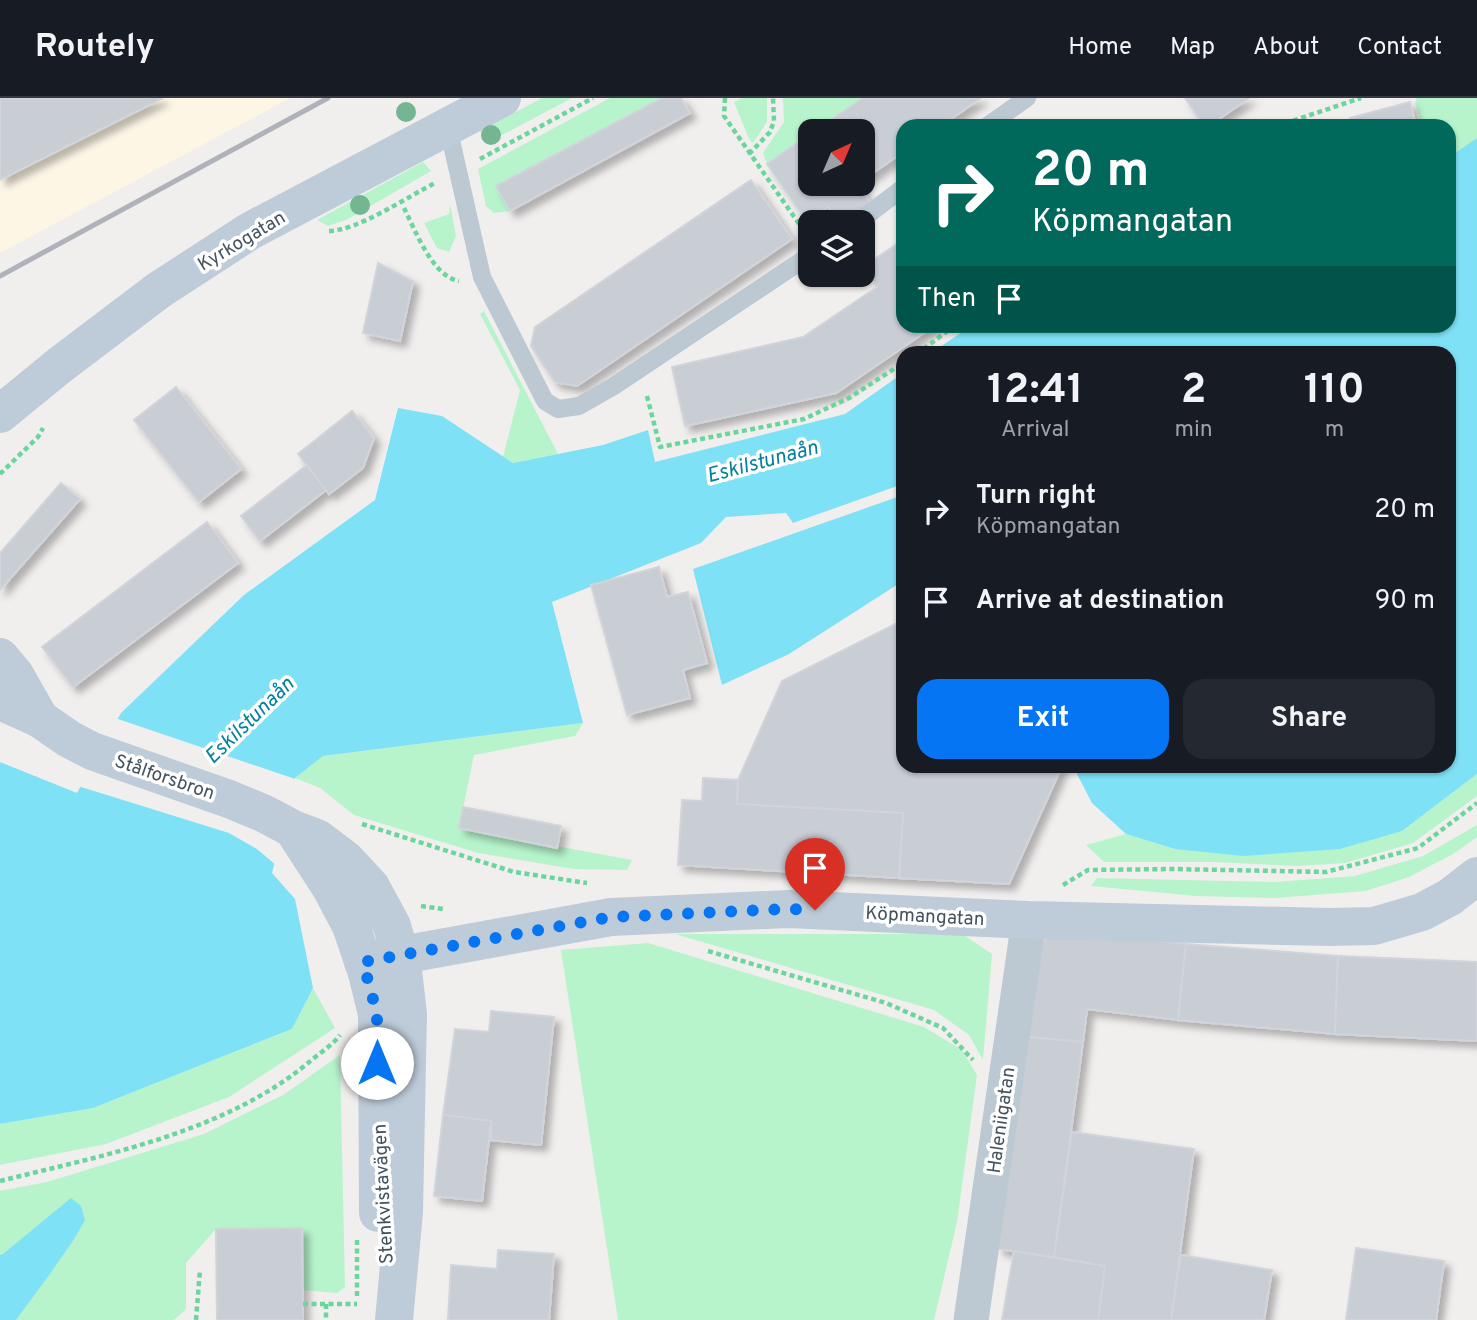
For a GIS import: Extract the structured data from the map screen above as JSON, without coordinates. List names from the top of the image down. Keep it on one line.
{"streets":{"street":["Kyrkogatan","Stålforsbron","Köpmangatan","Haleniigatan","Stenkvistavägen"]},"crossings":[["Stålforsbron","Stenkvistavägen"],["Köpmangatan","Haleniigatan"],["Köpmangatan","Stenkvistavägen"]],"water":["Eskilstunaån"],"north":"top right","page":{"header":"Routely","nav":["Home","Map","About","Contact"],"turn":["20 m","Köpmangatan"],"then":"Then","eta":["12:41","Arrival","2","min","110","m"],"list":[{"name":"Turn right","note":"Köpmangatan","value":"20 m"},{"name":"Arrive at destination","value":"90 m"}],"buttons":["Exit","Share"]}}
